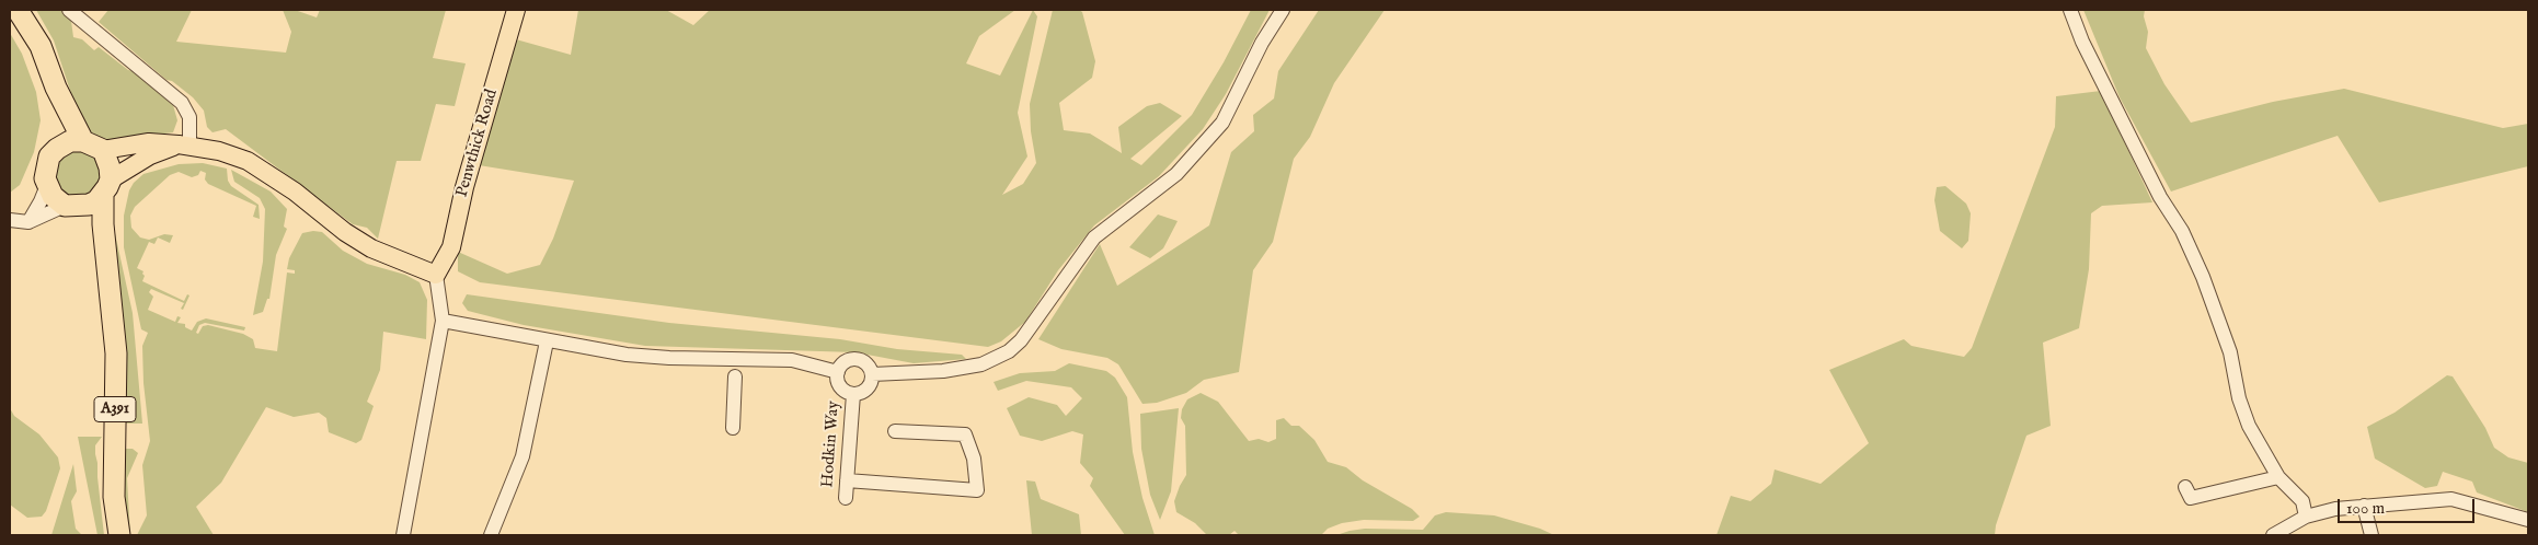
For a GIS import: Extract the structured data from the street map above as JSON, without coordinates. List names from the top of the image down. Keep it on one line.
{"streets":{"highway":["A391"],"main road":["Penwthick Road"],"street":["Hodkin Way"]},"scale_bar":"100 m"}
